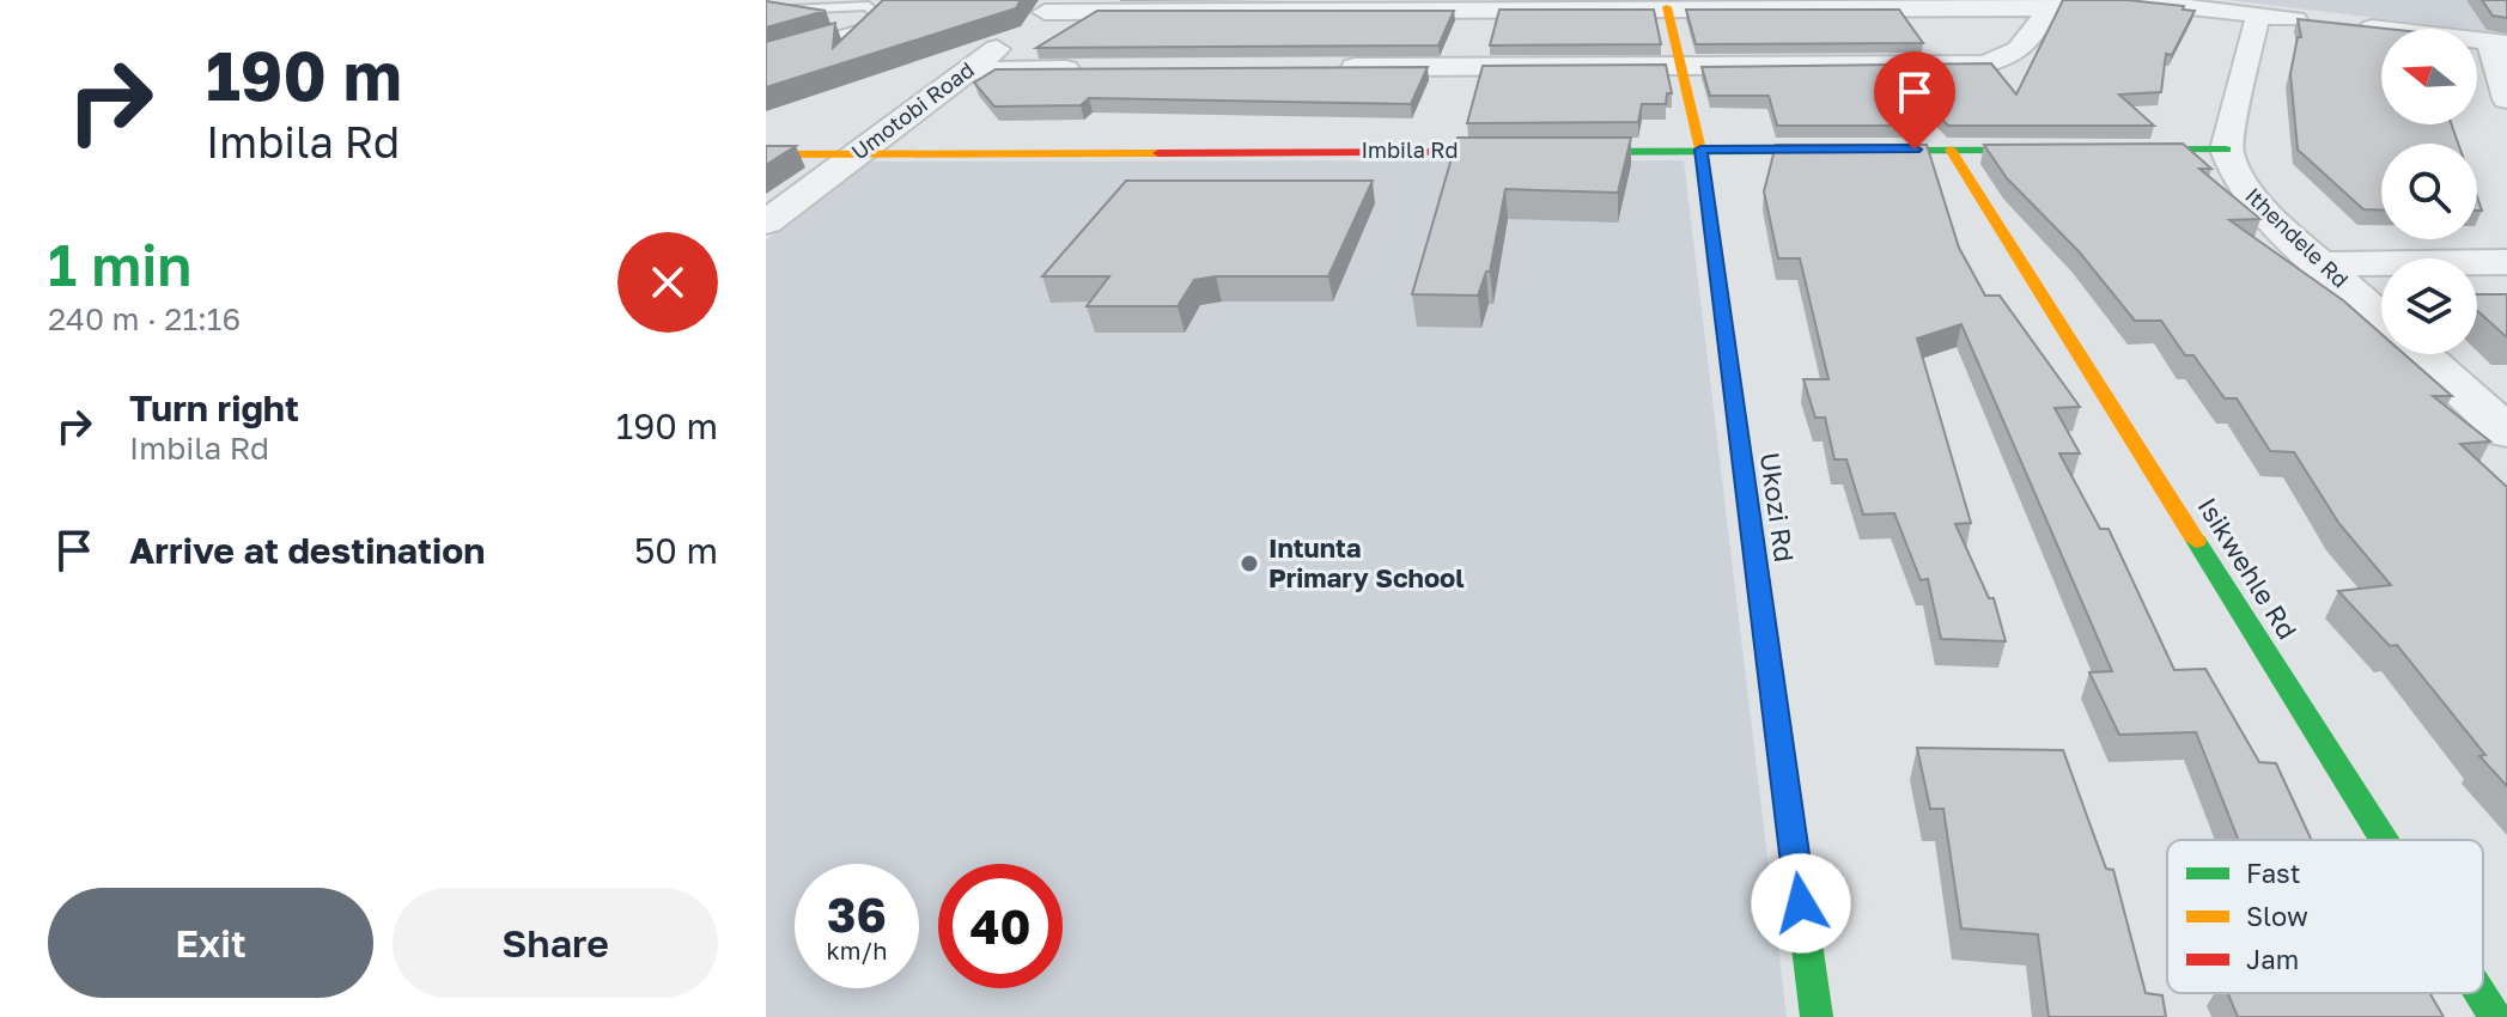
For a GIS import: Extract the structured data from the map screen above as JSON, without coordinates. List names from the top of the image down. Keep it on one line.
{"streets":{"street":["Umotobi Road","Imbila Rd","Ithendele Rd","Ukozi Rd","Isikwehle Rd"]},"crossings":[["Umotobi Road","Imbila Rd"],["Imbila Rd","Ithendele Rd"],["Imbila Rd","Ukozi Rd"],["Imbila Rd","Isikwehle Rd"]],"places":["Intunta Primary School"],"legend":["Fast","Slow","Jam"],"north":"left","page":{"turn":["190 m","Imbila Rd"],"heading":["1 min","240 m · 21:16"],"list":[{"name":"Turn right","note":"Imbila Rd","value":"190 m"},{"name":"Arrive at destination","value":"50 m"}],"speed":"36 km/h","limit":"40","buttons":["Exit","Share"]}}
